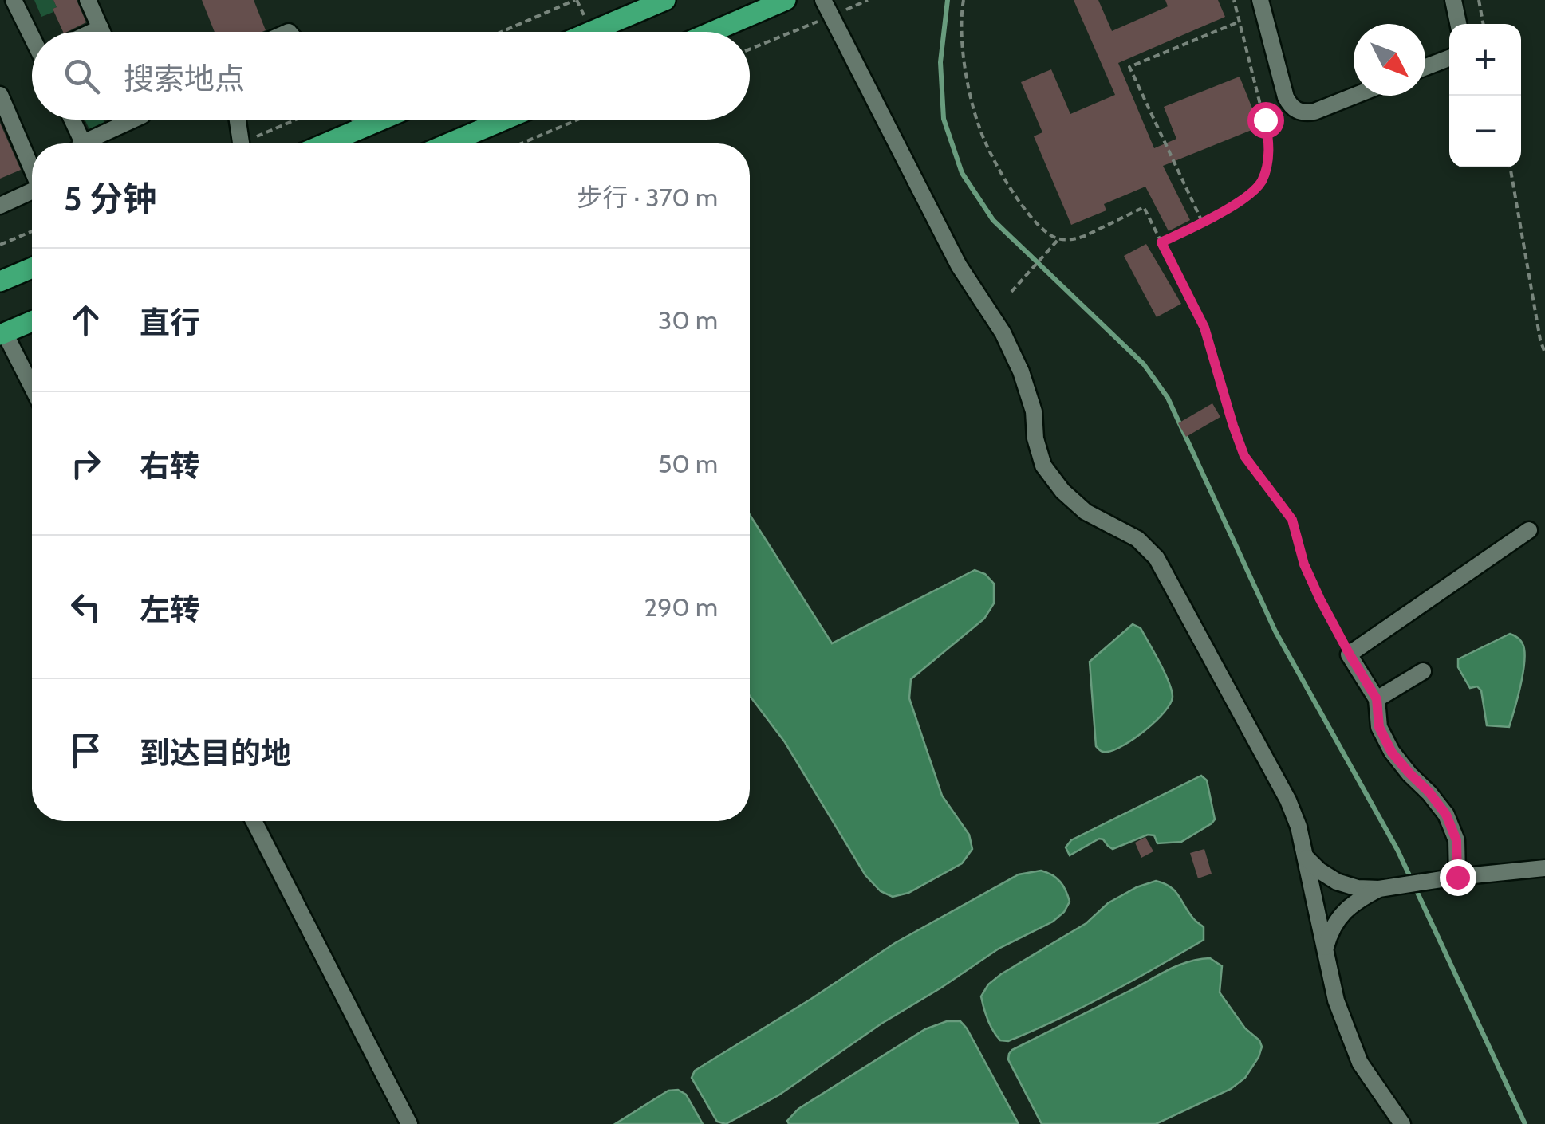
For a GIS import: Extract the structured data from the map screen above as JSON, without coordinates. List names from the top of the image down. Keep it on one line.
{"north":"bottom right","page":{"map_buttons":["+","−"],"search":"搜索地点","heading":["5 分钟","步行 · 370 m"],"list":[["直行","30 m"],["右转","50 m"],["左转","290 m"],"到达目的地"]}}
